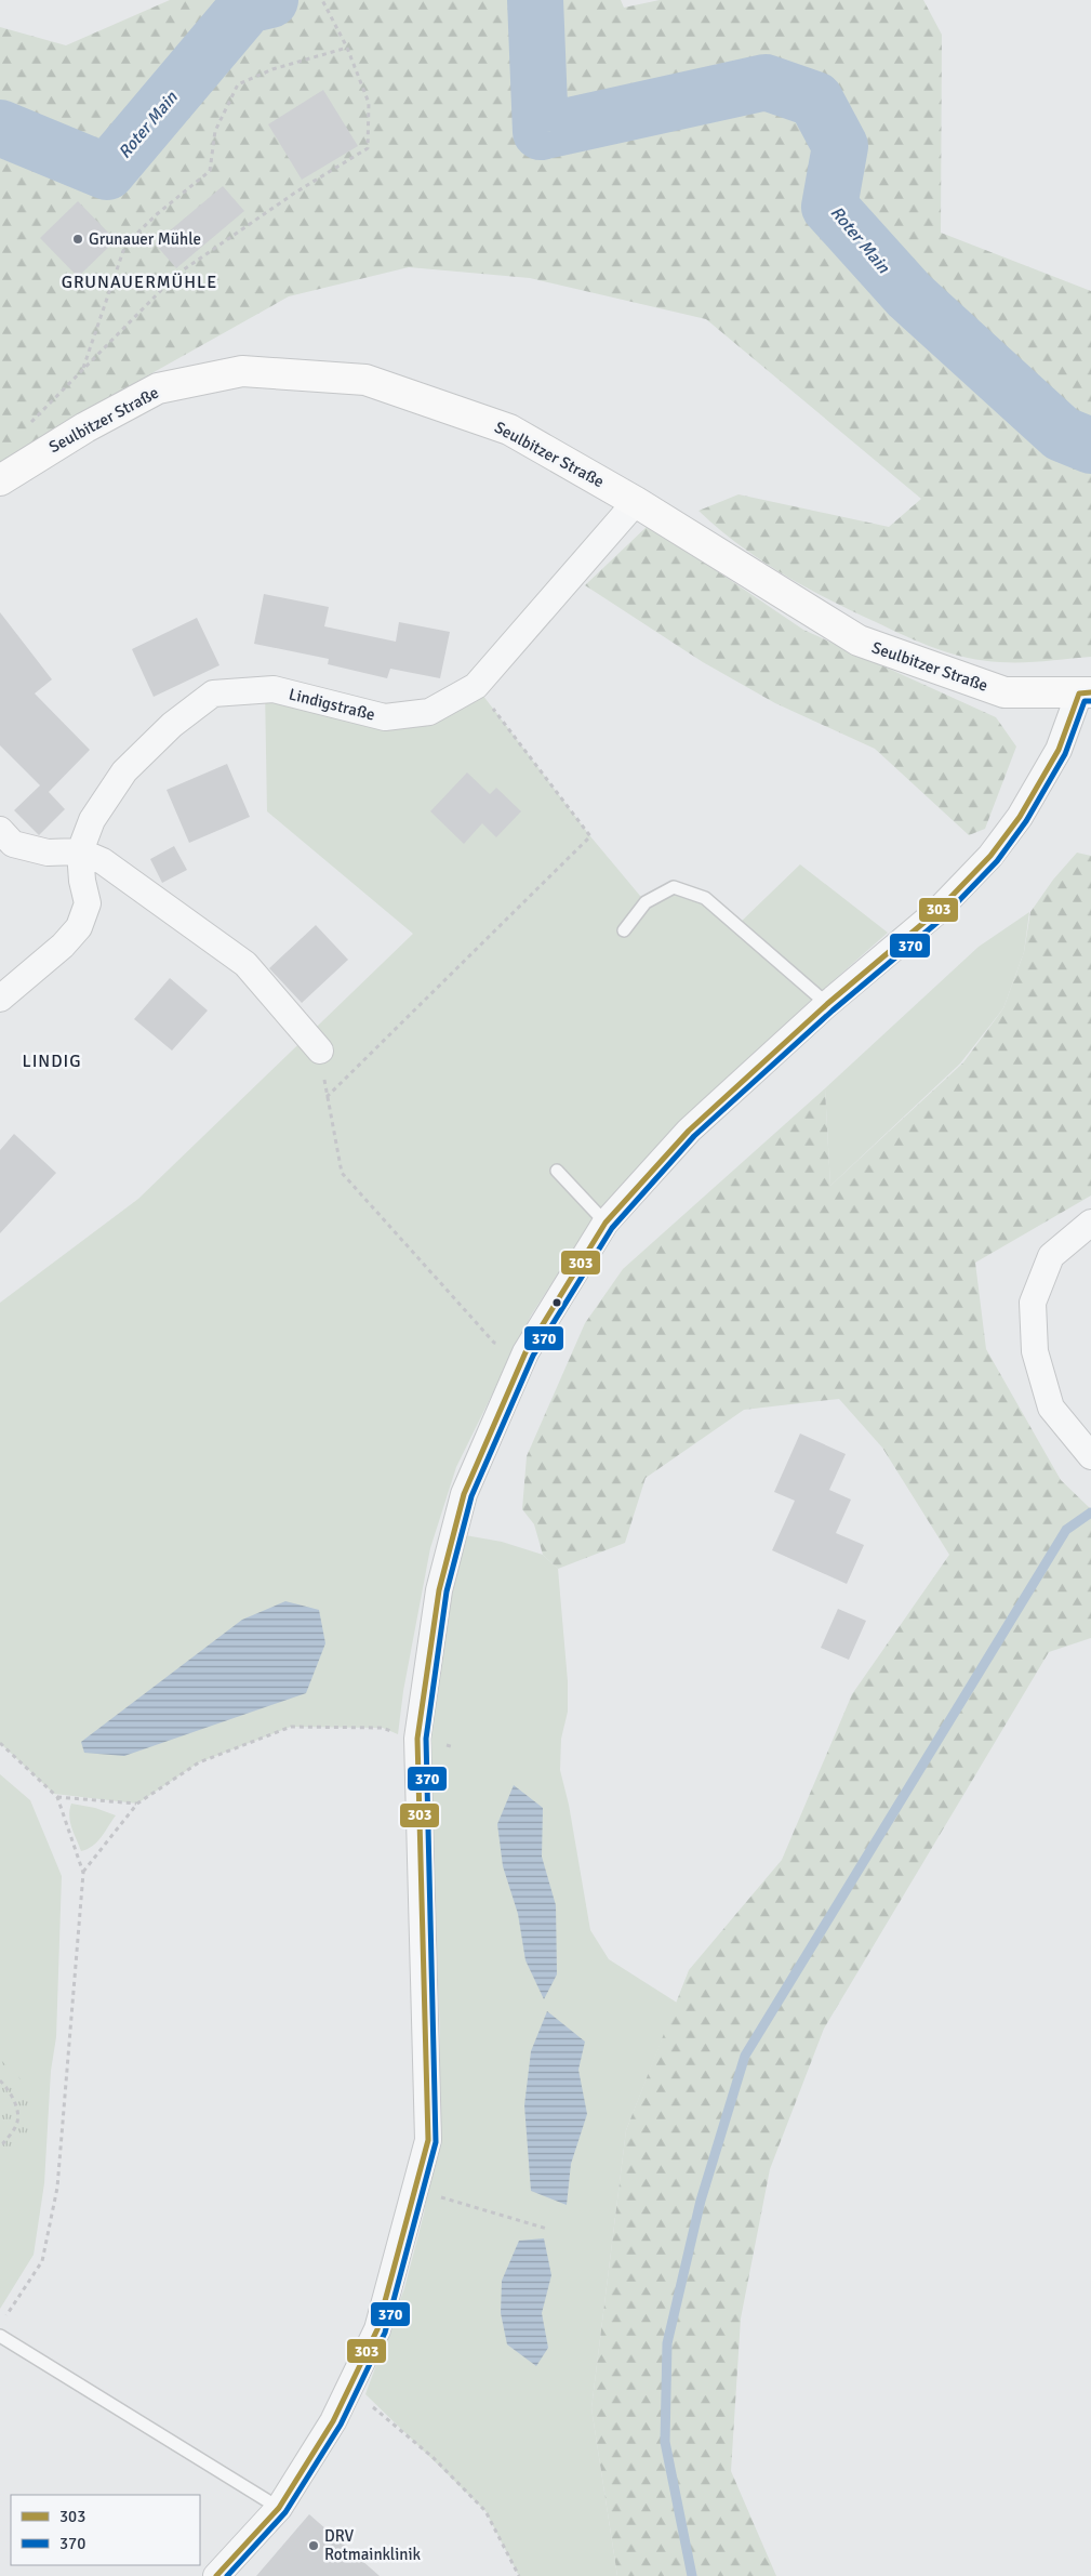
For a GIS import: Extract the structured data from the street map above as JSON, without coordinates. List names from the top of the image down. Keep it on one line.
{"streets":{"street":["Seulbitzer Straße","Lindigstraße"]},"crossings":[["Seulbitzer Straße","Lindigstraße"]],"districts":["GRUNAUERMÜHLE","LINDIG"],"water":["Roter Main"],"places":["Grunauer Mühle","DRV Rotmainklinik"],"lines":["transit line 303","transit line 370"],"legend":["303","370"]}
